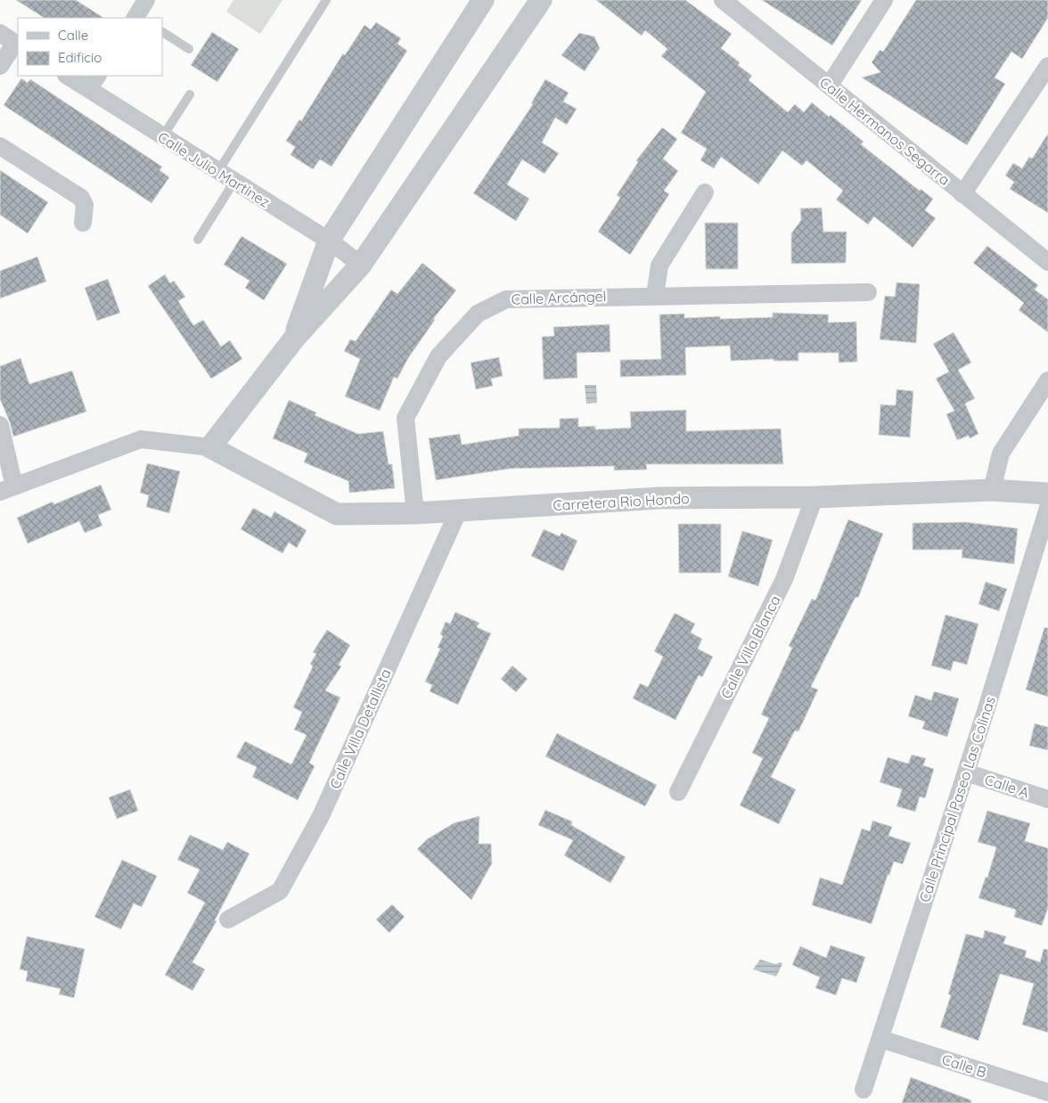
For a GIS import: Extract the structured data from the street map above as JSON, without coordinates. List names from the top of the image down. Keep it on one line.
{"streets":{"street":["Calle Hermanos Segarra","Calle Julio Martínez","Calle Arcángel","Carretera Rio Hondo","Calle Villa Blanca","Calle Villa Detallista","Calle A","Calle Principal Paseo Las Colinas","Calle B"]},"crossings":[["Calle Arcángel","Carretera Rio Hondo"],["Carretera Rio Hondo","Calle Villa Blanca"],["Carretera Rio Hondo","Calle Villa Detallista"],["Calle A","Calle Principal Paseo Las Colinas"],["Calle Principal Paseo Las Colinas","Calle B"]],"legend":["Calle","Edificio"]}
